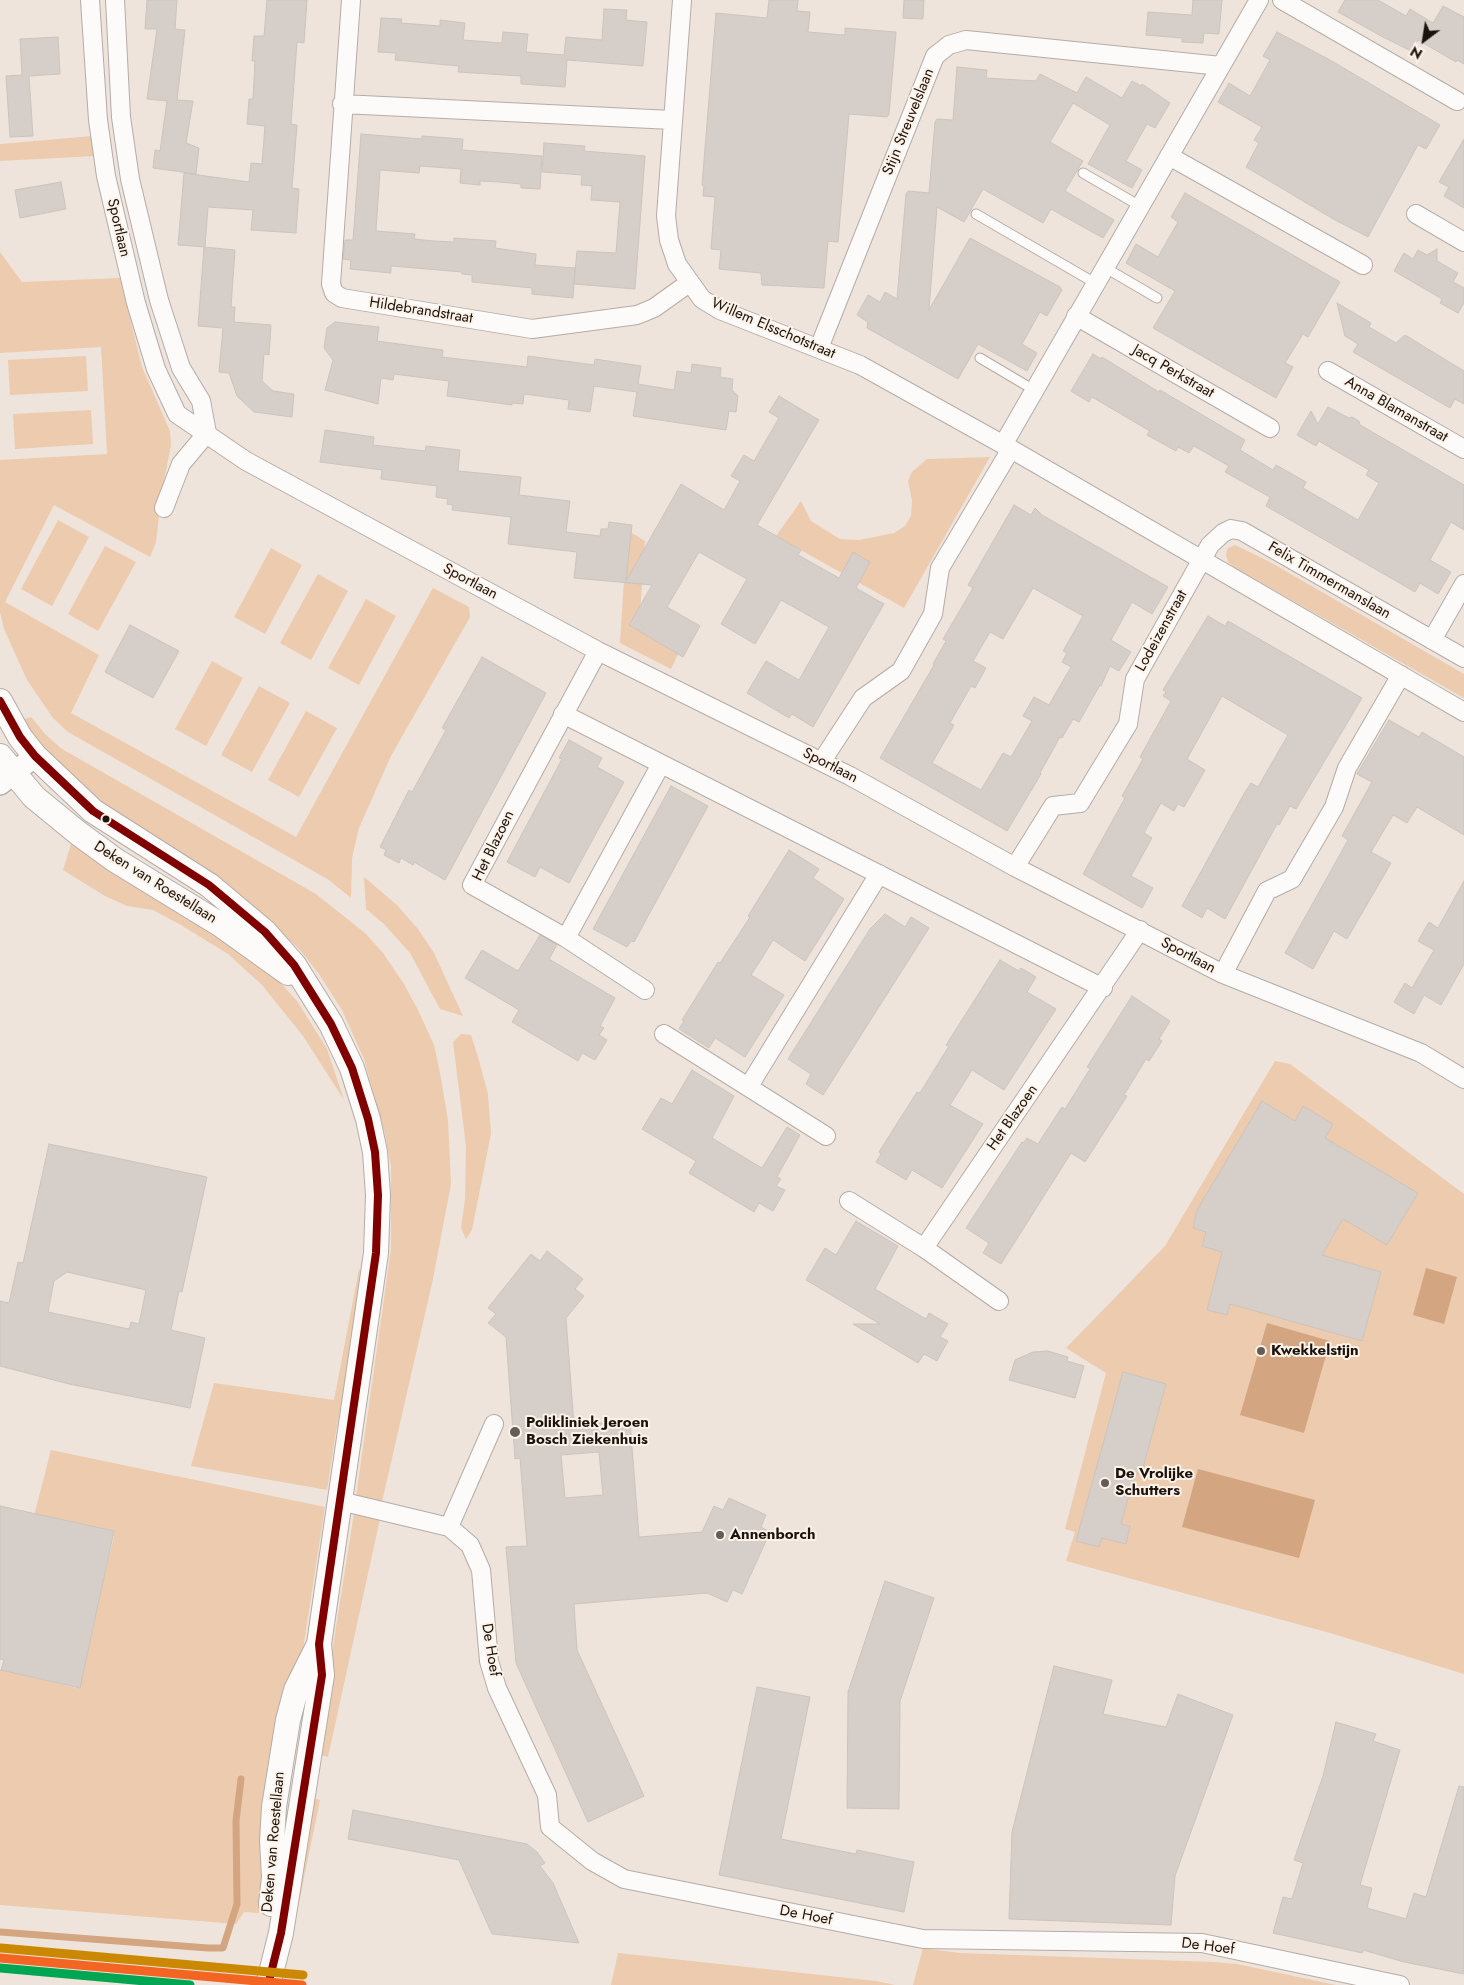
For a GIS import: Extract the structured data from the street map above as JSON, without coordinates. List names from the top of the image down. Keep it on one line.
{"streets":{"main road":["Deken van Roestellaan"],"street":["Stijn Streuvelslaan","Sportlaan","Hildebrandstraat","Willem Elsschotstraat","Jacq Perkstraat","Anna Blamanstraat","Felix Timmermanslaan","Lodeizenstraat","Het Blazoen","De Hoef"]},"crossings":[["Stijn Streuvelslaan","Willem Elsschotstraat"],["Sportlaan","Lodeizenstraat"],["Sportlaan","Het Blazoen"],["Hildebrandstraat","Willem Elsschotstraat"],["Felix Timmermanslaan","Lodeizenstraat"],["Deken van Roestellaan","De Hoef"]],"places":["Kwekkelstijn","Polikliniek Jeroen Bosch Ziekenhuis","De Vrolijke Schutters","Annenborch"],"north":"bottom left"}
